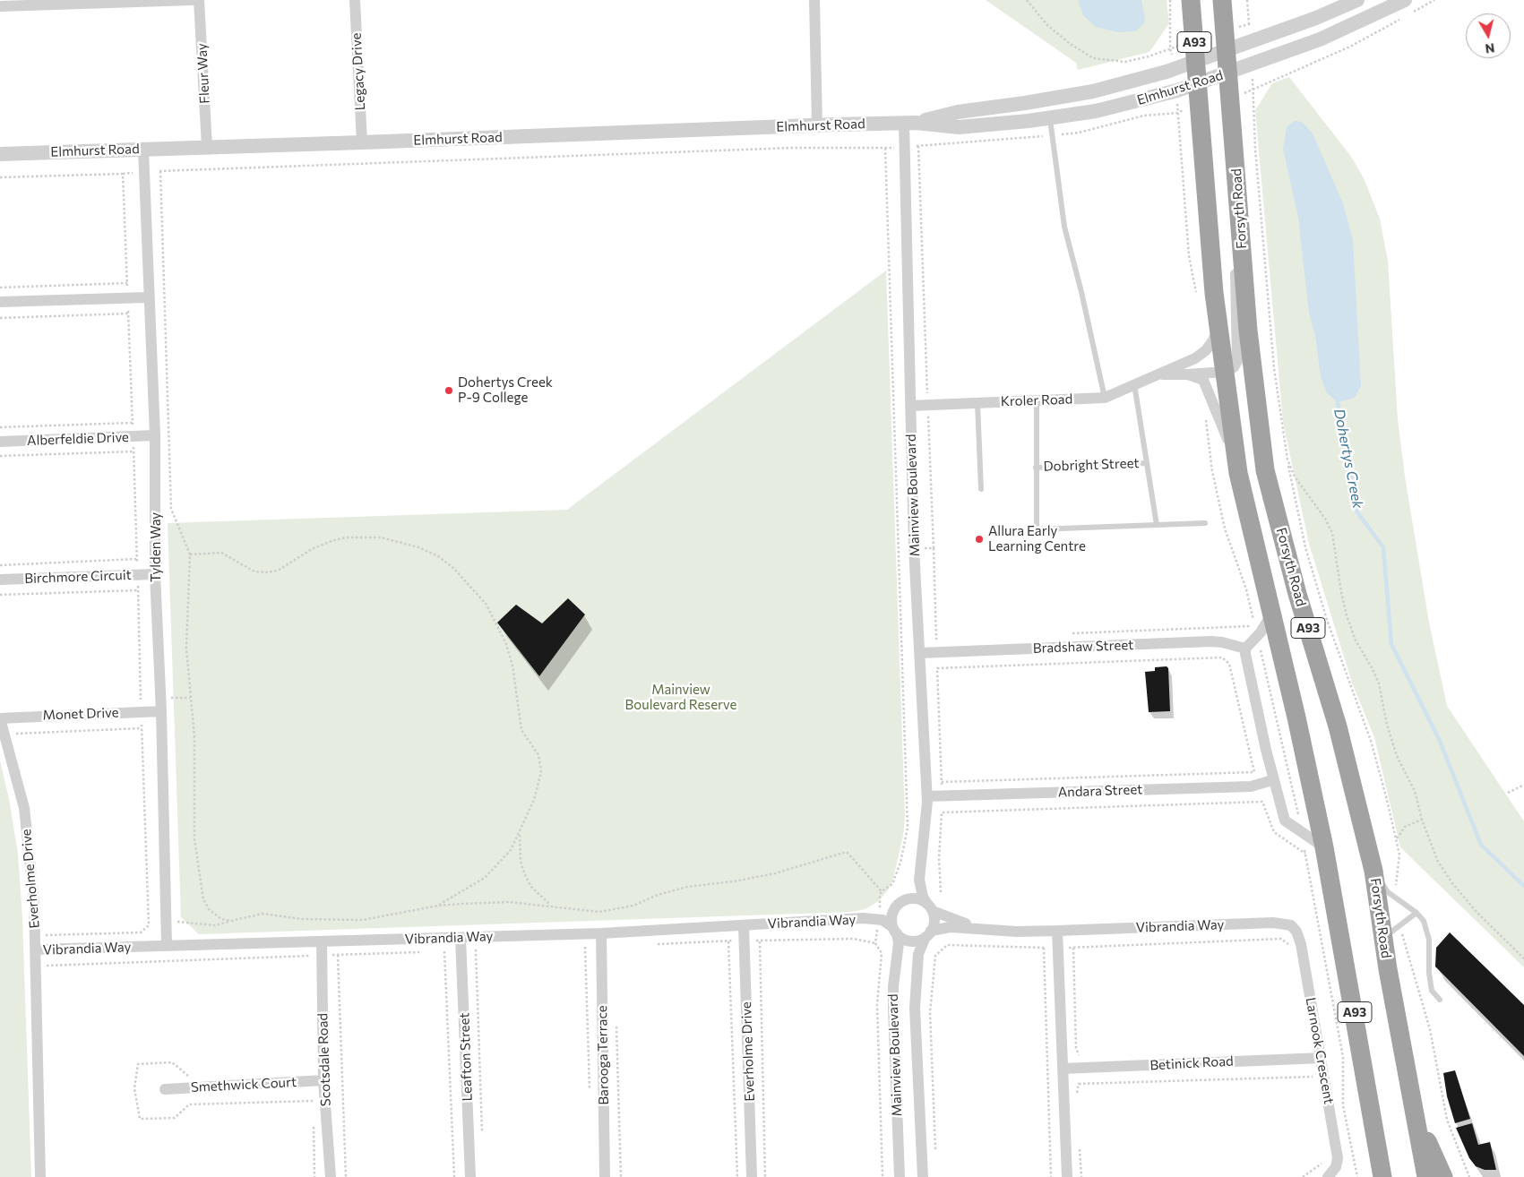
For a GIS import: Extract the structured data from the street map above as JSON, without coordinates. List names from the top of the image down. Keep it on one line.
{"streets":{"highway":["A93","Forsyth Road"],"street":["Legacy Drive","Fleur Way","Elmhurst Road","Kroler Road","Alberfeldie Drive","Mainview Boulevard","Tylden Way","Birchmore Circuit","Bradshaw Street","Monet Drive","Andara Street","Everholme Drive","Vibrandia Way","Larnook Crescent","Barooga Terrace","Leafton Street","Scotsdale Road","Betinick Road","Smethwick Court"],"lane":["Dobright Street"]},"crossings":[["A93","Elmhurst Road"],["A93","Kroler Road"],["Legacy Drive","Elmhurst Road"],["Fleur Way","Elmhurst Road"],["Elmhurst Road","Forsyth Road"],["Elmhurst Road","Mainview Boulevard"],["Elmhurst Road","Tylden Way"],["Kroler Road","Dobright Street"],["Kroler Road","Mainview Boulevard"],["Alberfeldie Drive","Tylden Way"],["Mainview Boulevard","Bradshaw Street"],["Mainview Boulevard","Andara Street"],["Mainview Boulevard","Vibrandia Way"],["Tylden Way","Birchmore Circuit"],["Tylden Way","Monet Drive"],["Tylden Way","Vibrandia Way"],["Monet Drive","Everholme Drive"],["Everholme Drive","Vibrandia Way"],["Vibrandia Way","Larnook Crescent"],["Vibrandia Way","Barooga Terrace"],["Vibrandia Way","Leafton Street"],["Vibrandia Way","Scotsdale Road"],["Larnook Crescent","Betinick Road"],["Scotsdale Road","Smethwick Court"]],"water":["Dohertys Creek"],"parks":["Mainview Boulevard Reserve"],"places":["Dohertys Creek P-9 College","Allura Early Learning Centre"],"north":"bottom"}
